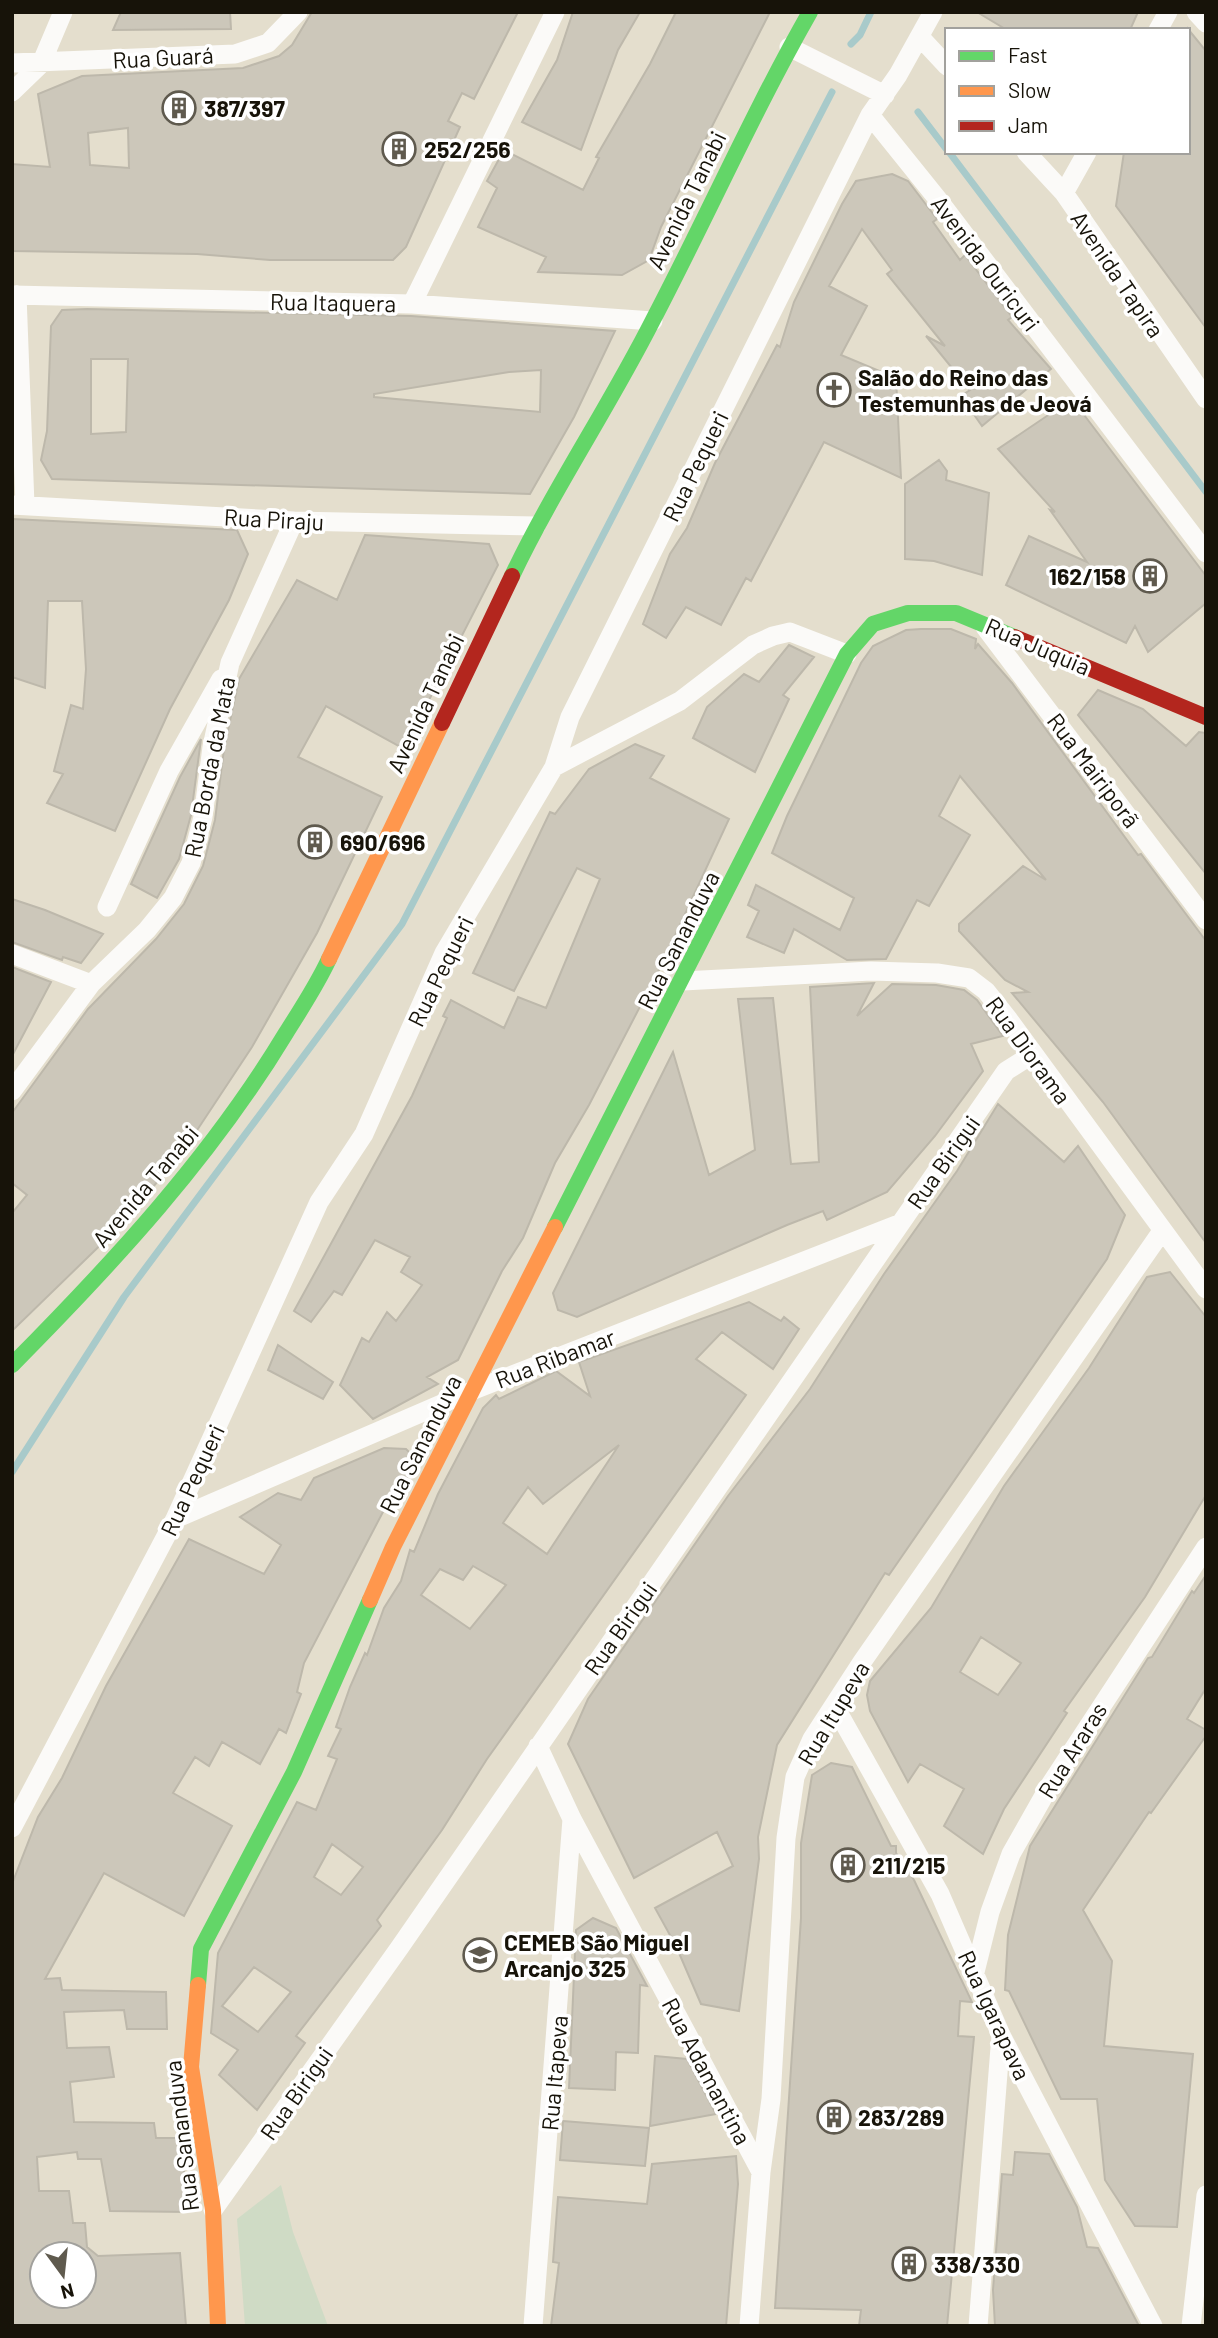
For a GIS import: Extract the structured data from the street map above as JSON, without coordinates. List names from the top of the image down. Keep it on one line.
{"streets":{"street":["Rua Guará","Avenida Tanabi","Avenida Ouricuri","Avenida Tapira","Rua Itaquera","Rua Pequeri","Rua Piraju","Rua Juquia","Rua Borda da Mata","Rua Mairiporã","Rua Sananduva","Rua Diorama","Rua Birigui","Rua Ribamar","Rua Itupeva","Rua Araras","Rua Igarapava","Rua Adamantina","Rua Itapeva"]},"crossings":[["Avenida Tanabi","Rua Itaquera"],["Avenida Tanabi","Rua Piraju"],["Avenida Ouricuri","Rua Pequeri"],["Rua Pequeri","Rua Ribamar"],["Rua Piraju","Rua Borda da Mata"],["Rua Juquia","Rua Mairiporã"],["Rua Juquia","Rua Sananduva"],["Rua Sananduva","Rua Diorama"],["Rua Sananduva","Rua Birigui"],["Rua Sananduva","Rua Ribamar"],["Rua Diorama","Rua Birigui"],["Rua Diorama","Rua Itupeva"],["Rua Birigui","Rua Ribamar"],["Rua Birigui","Rua Adamantina"],["Rua Itupeva","Rua Igarapava"],["Rua Itupeva","Rua Adamantina"],["Rua Araras","Rua Igarapava"],["Rua Adamantina","Rua Itapeva"]],"places":{"building":["387/397","252/256","162/158","690/696","211/215","283/289","338/330"],"church":["Salão do Reino das Testemunhas de Jeová"],"school or university":["CEMEB São Miguel Arcanjo 325"]},"legend":["Fast","Slow","Jam"],"north":"bottom"}
